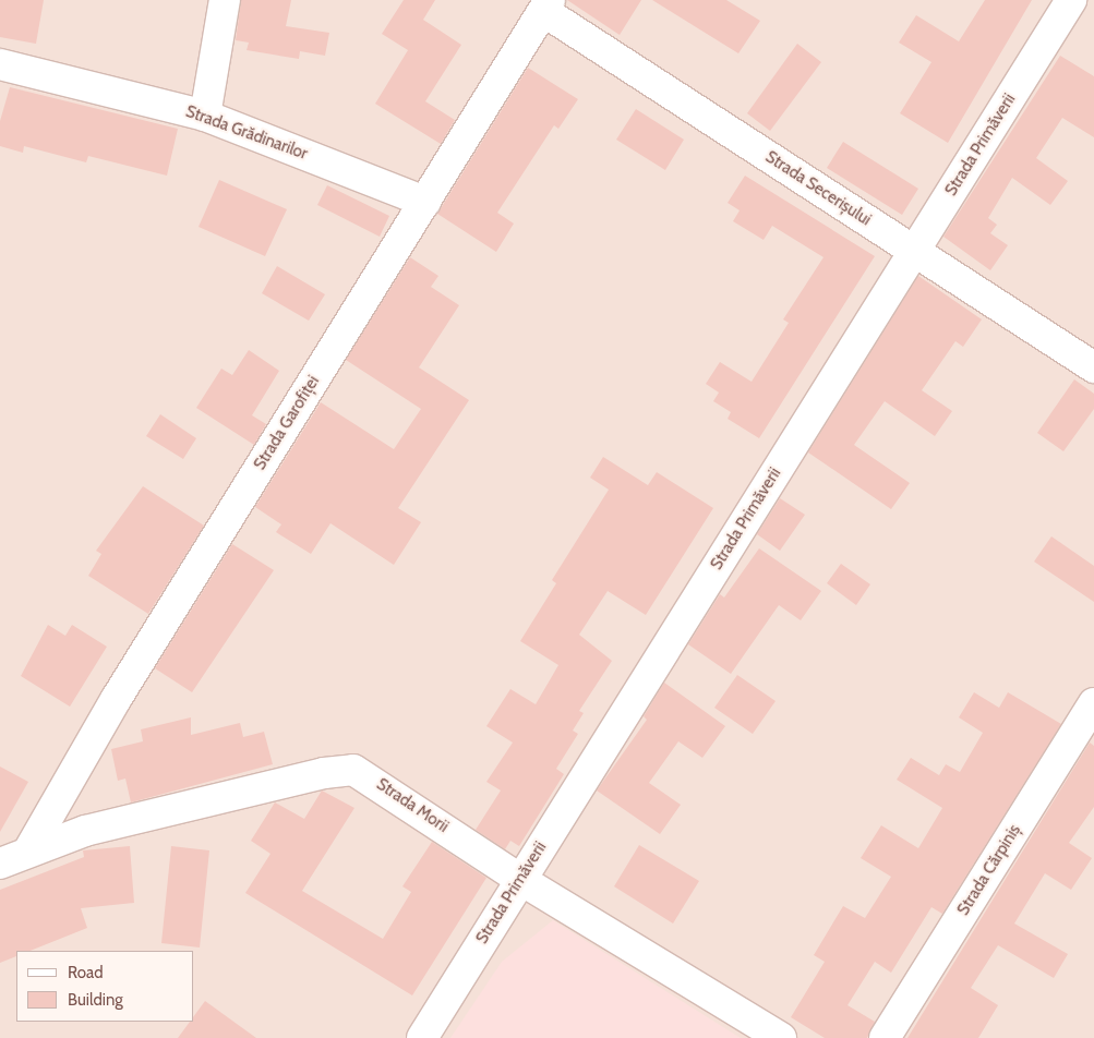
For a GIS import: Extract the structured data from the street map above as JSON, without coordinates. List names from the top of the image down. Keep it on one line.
{"streets":{"street":["Strada Grădinarilor","Strada Primăverii","Strada Secerișului","Strada Garofiței","Strada Morii","Strada Cărpiniș"]},"crossings":[["Strada Grădinarilor","Strada Garofiței"],["Strada Primăverii","Strada Secerișului"],["Strada Primăverii","Strada Morii"],["Strada Secerișului","Strada Garofiței"],["Strada Garofiței","Strada Morii"]],"legend":["Road","Building"]}
